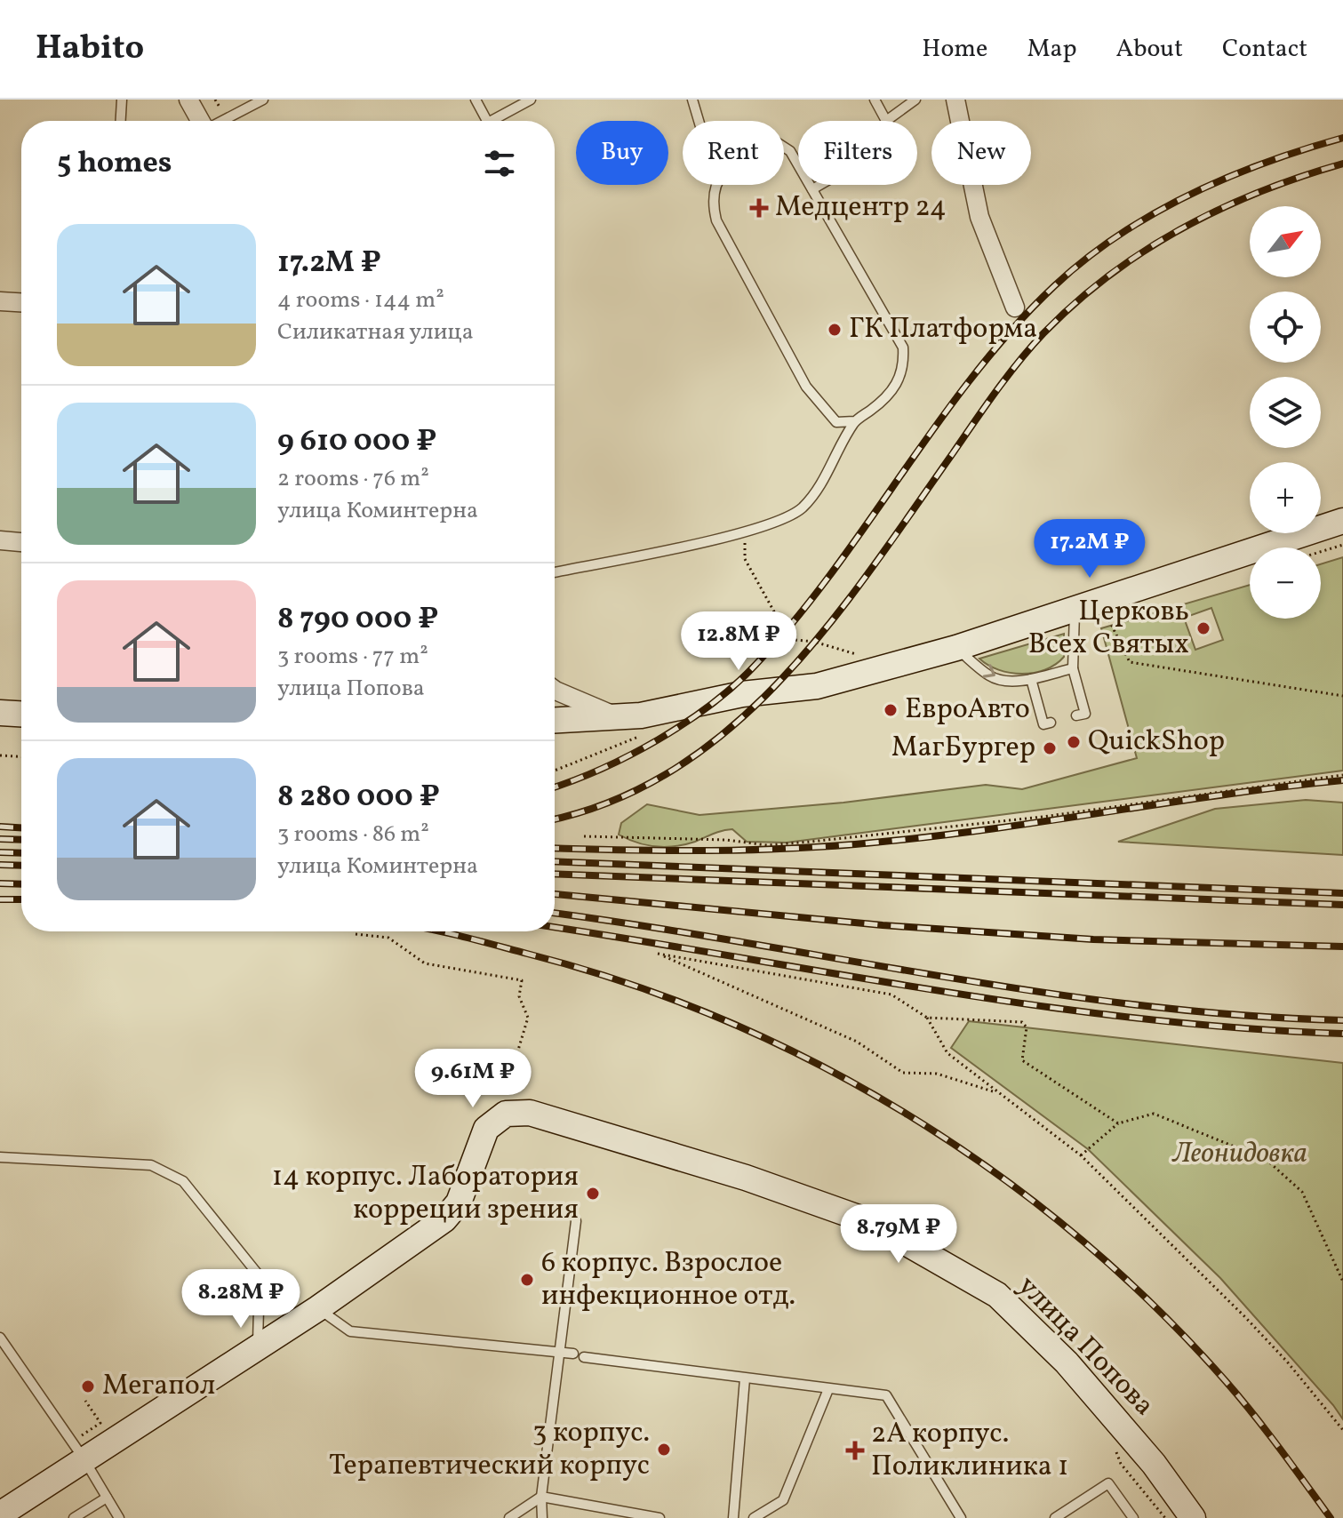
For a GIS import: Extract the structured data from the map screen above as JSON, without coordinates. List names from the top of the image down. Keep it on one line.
{"streets":{"street":["улица Попова"]},"parks":["Леонидовка"],"places":{"health":["Медцентр 24","2А корпус. Поликлиника 1"],"other":["ГК Платформа","Церковь Всех Святых","ЕвроАвто","QuickShop","МагБургер","14 корпус. Лаборатория корреции зрения","6 корпус. Взрослое инфекционное отд.","Мегапол","3 корпус. Терапевтический корпус"]},"north":"top right","page":{"header":"Habito","nav":["Home","Map","About","Contact"],"chip":["Buy","Rent","Filters","New"],"heading":"5 homes","map_buttons":["+","−"],"list":[{"name":"17.2M ₽","note":"4 rooms · 144 m² · Силикатная улица"},{"name":"9 610 000 ₽","note":"2 rooms · 76 m² · улица Коминтерна"},{"name":"8 790 000 ₽","note":"3 rooms · 77 m² · улица Попова"},{"name":"8 280 000 ₽","note":"3 rooms · 86 m² · улица Коминтерна"}],"price":["17.2M ₽","12.8M ₽","9.61M ₽","8.79M ₽","8.28M ₽"]}}
